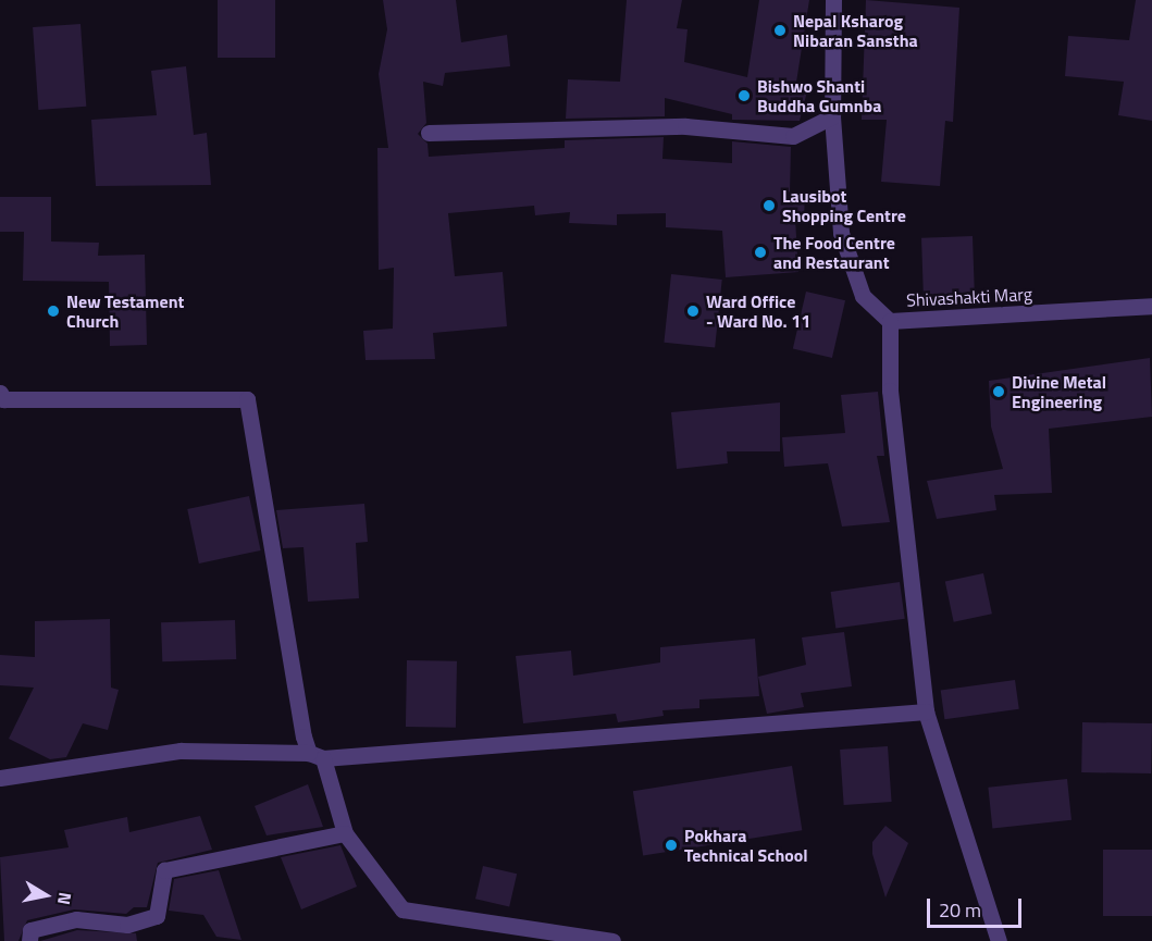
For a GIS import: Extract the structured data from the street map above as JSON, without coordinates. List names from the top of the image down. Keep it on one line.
{"streets":{"street":["Shivashakti Marg"]},"places":["Nepal Ksharog Nibaran Sanstha","Bishwo Shanti Buddha Gumnba","Lausibot Shopping Centre","The Food Centre and Restaurant","New Testament Church","Ward Office - Ward No. 11","Divine Metal Engineering","Pokhara Technical School"],"scale_bar":"20 m","north":"right"}
